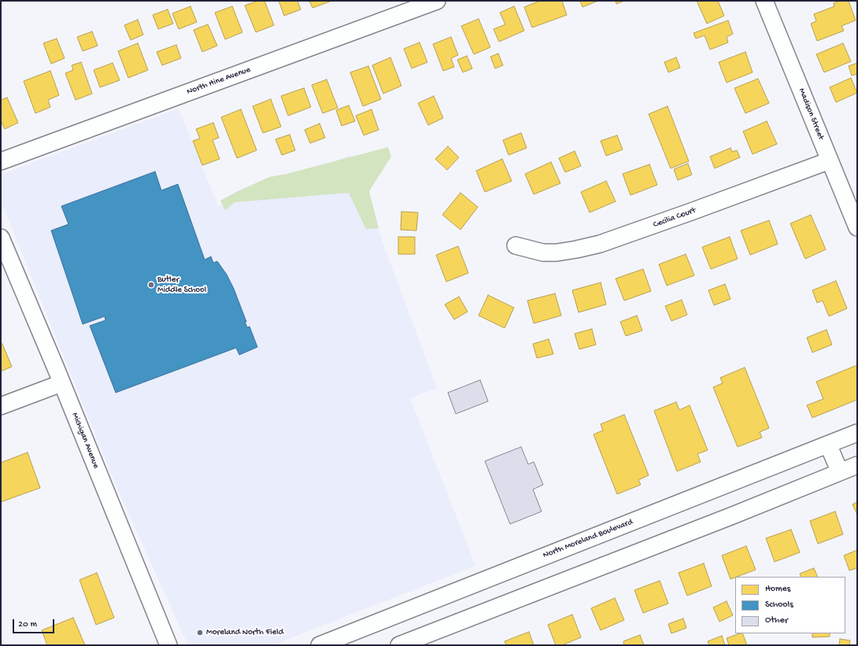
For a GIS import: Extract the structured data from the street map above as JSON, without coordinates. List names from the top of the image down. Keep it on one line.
{"streets":{"street":["North Hine Avenue","Madison Street","Cecilia Court","Michigan Avenue","North Moreland Boulevard"]},"crossings":[["Madison Street","Cecilia Court"]],"places":["Butler Middle School","Moreland North Field"],"legend":["Homes","Schools","Other"],"scale_bar":"20 m"}
